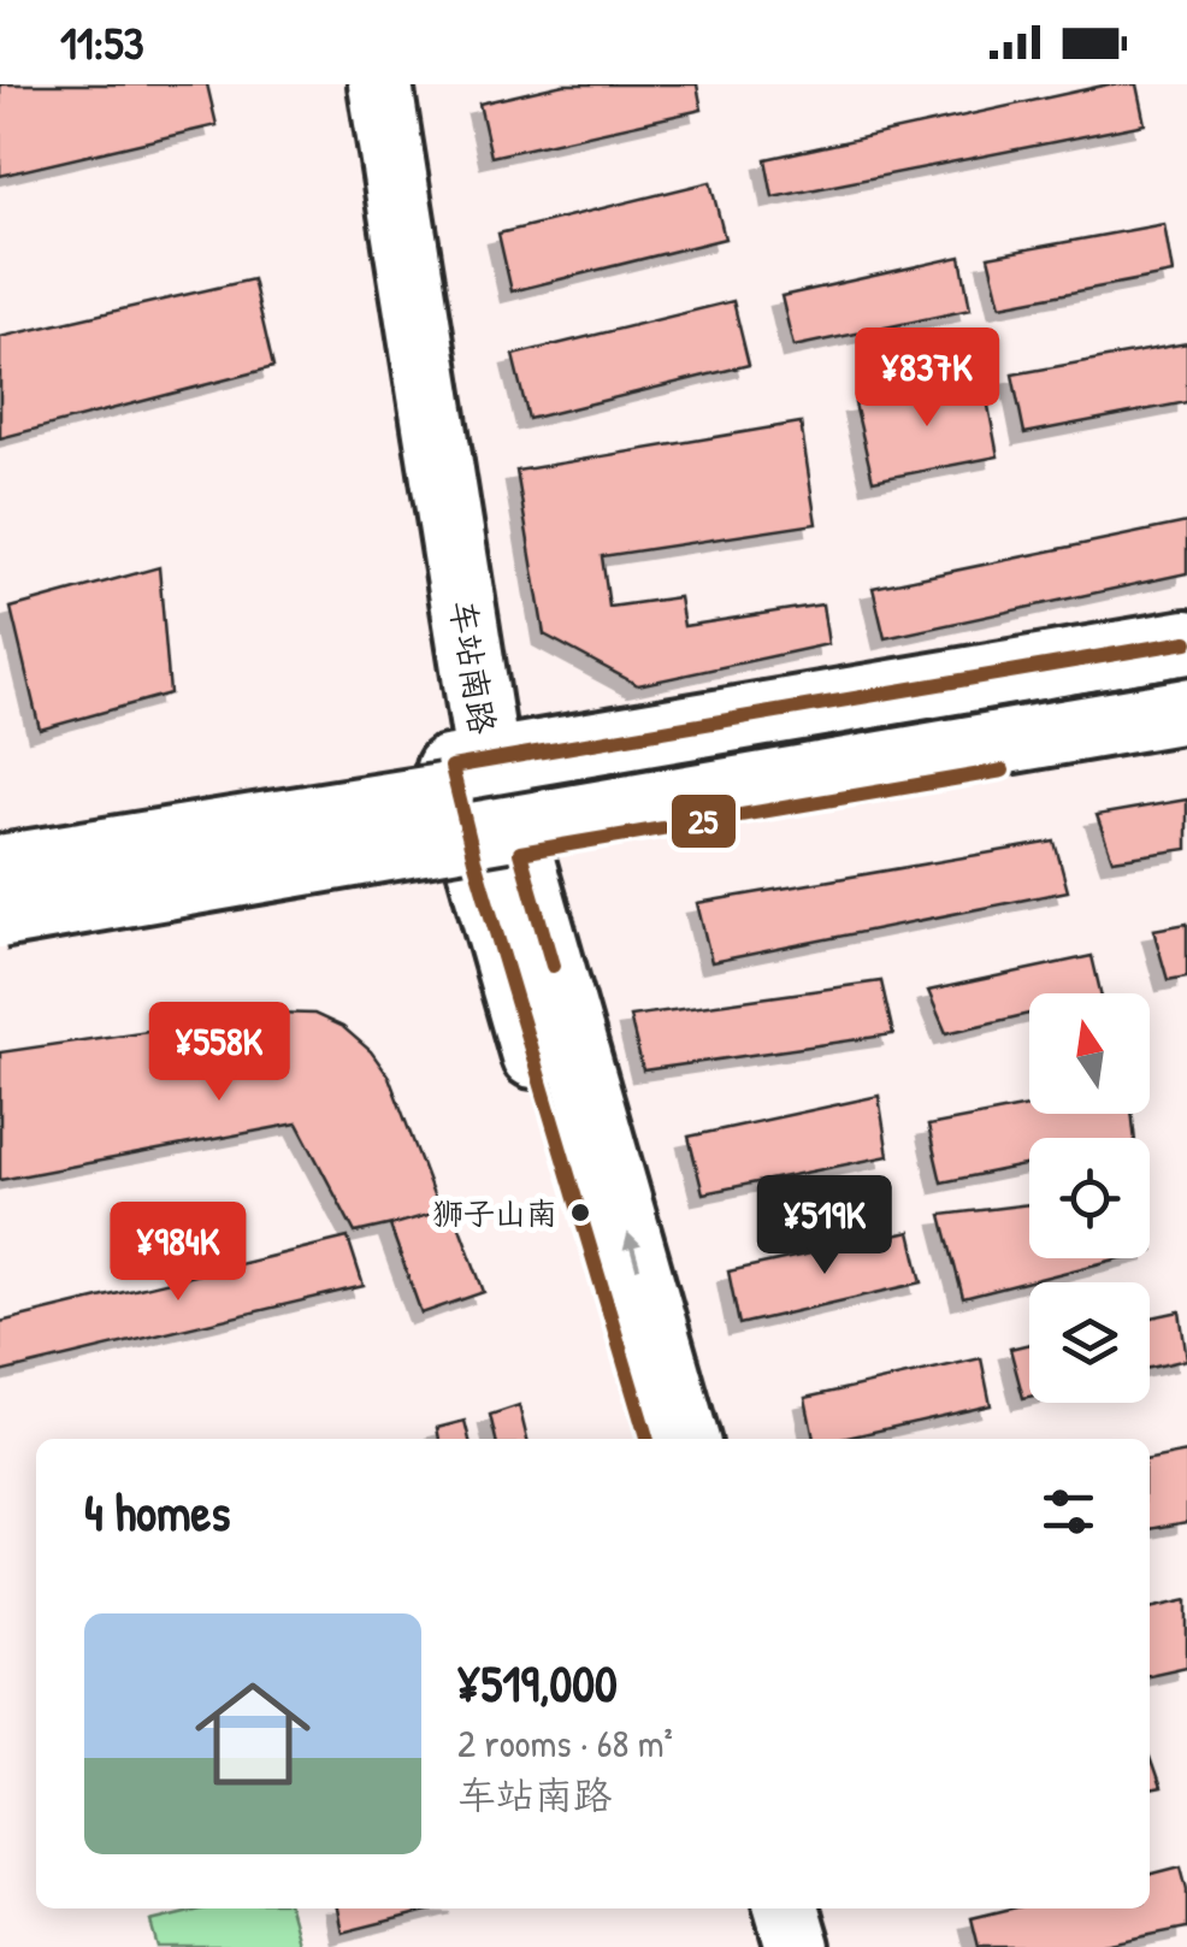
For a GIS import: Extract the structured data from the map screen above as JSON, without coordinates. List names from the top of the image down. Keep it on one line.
{"streets":{"main road":["车站南路"]},"places":["狮子山南"],"lines":["transit line 25"],"north":"top","page":{"status":"11:53","price":["¥837K","¥558K","¥519K","¥984K"],"heading":"4 homes","list":[{"name":"¥519,000","note":"2 rooms · 68 m² · 车站南路"}]}}
